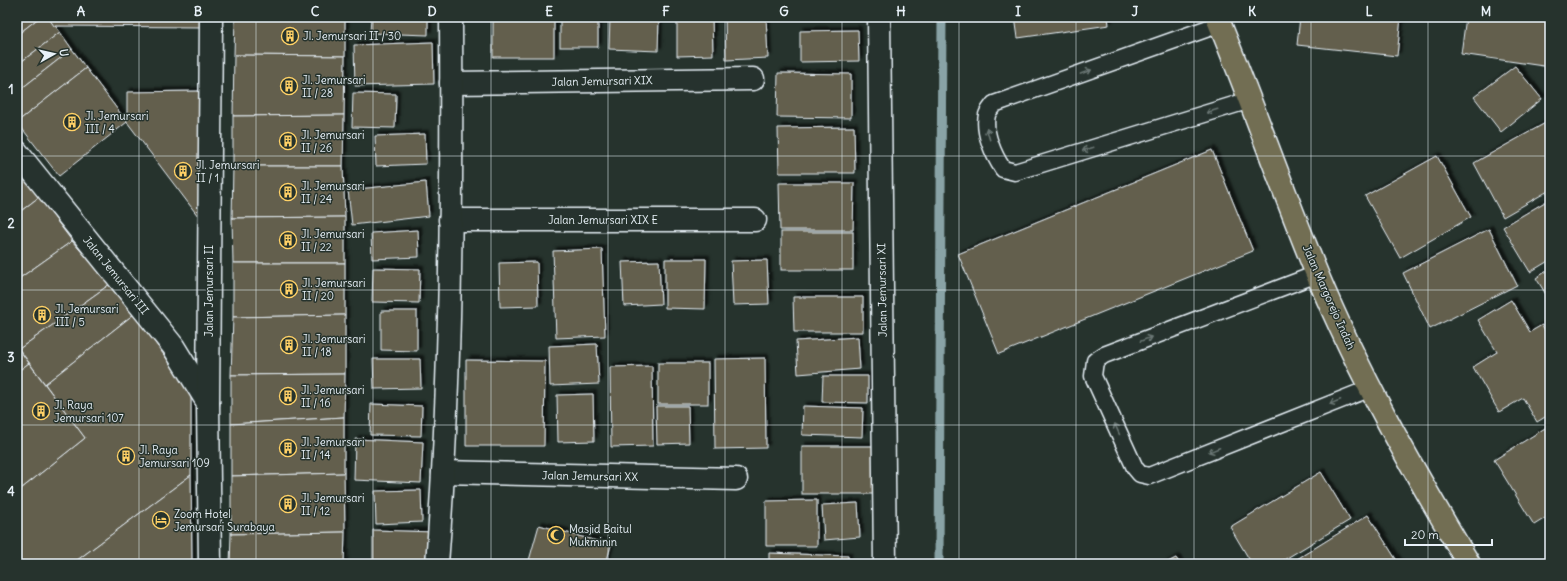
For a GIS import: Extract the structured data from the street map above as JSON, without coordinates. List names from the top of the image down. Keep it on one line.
{"streets":{"main road":["Jalan Margorejo Indah"],"street":["Jalan Jemursari XIX","Jalan Jemursari XIX E","Jalan Jemursari III","Jalan Jemursari XI","Jalan Jemursari II","Jalan Jemursari XX"]},"crossings":[["Jalan Jemursari III","Jalan Jemursari II"]],"places":{"building":["Jl. Jemursari II / 30","Jl. Jemursari II / 28","Jl. Jemursari III / 4","Jl. Jemursari II / 26","Jl. Jemursari II / 1","Jl. Jemursari II / 24","Jl. Jemursari II / 22","Jl. Jemursari II / 20","Jl. Jemursari III / 5","Jl. Jemursari II / 18","Jl. Jemursari II / 16","Jl. Raya Jemursari 107","Jl. Jemursari II / 14","Jl. Raya Jemursari 109","Jl. Jemursari II / 12"],"hotel":["Zoom Hotel Jemursari Surabaya"],"mosque":["Masjid Baitul Mukminin"]},"scale_bar":"20 m","north":"right","grid":{"columns":["A","B","C","D","E","F","G","H","I","J","K","L","M"],"rows":["1","2","3","4"]}}
